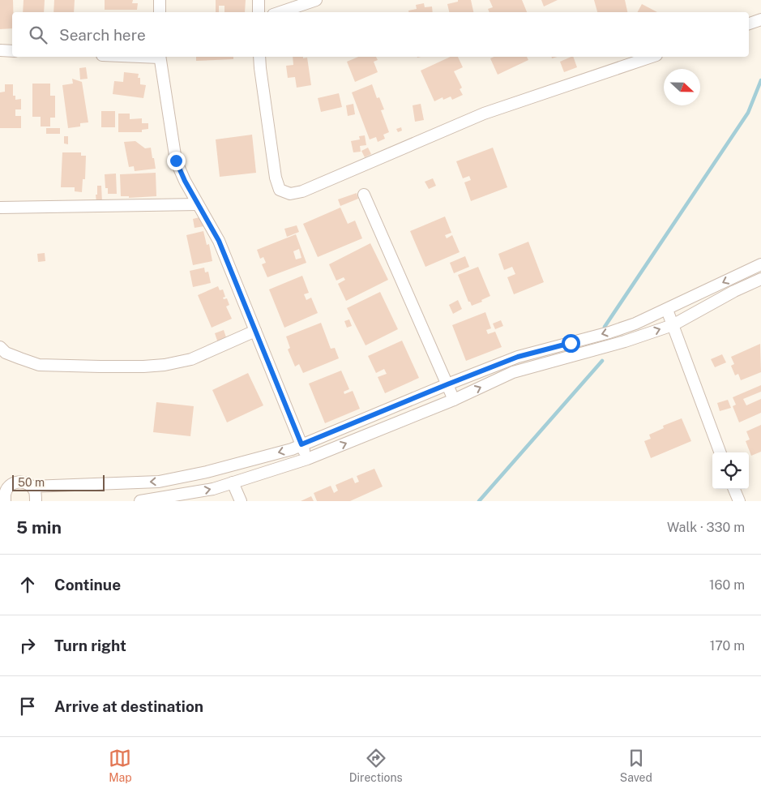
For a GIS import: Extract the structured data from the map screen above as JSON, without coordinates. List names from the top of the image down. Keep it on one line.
{"scale_bar":"50 m","north":"right","page":{"search":"Search here","scale":"50 m","heading":["5 min","Walk · 330 m"],"list":[["Continue","160 m"],["Turn right","170 m"],"Arrive at destination"],"nav":["Map","Directions","Saved"]}}
